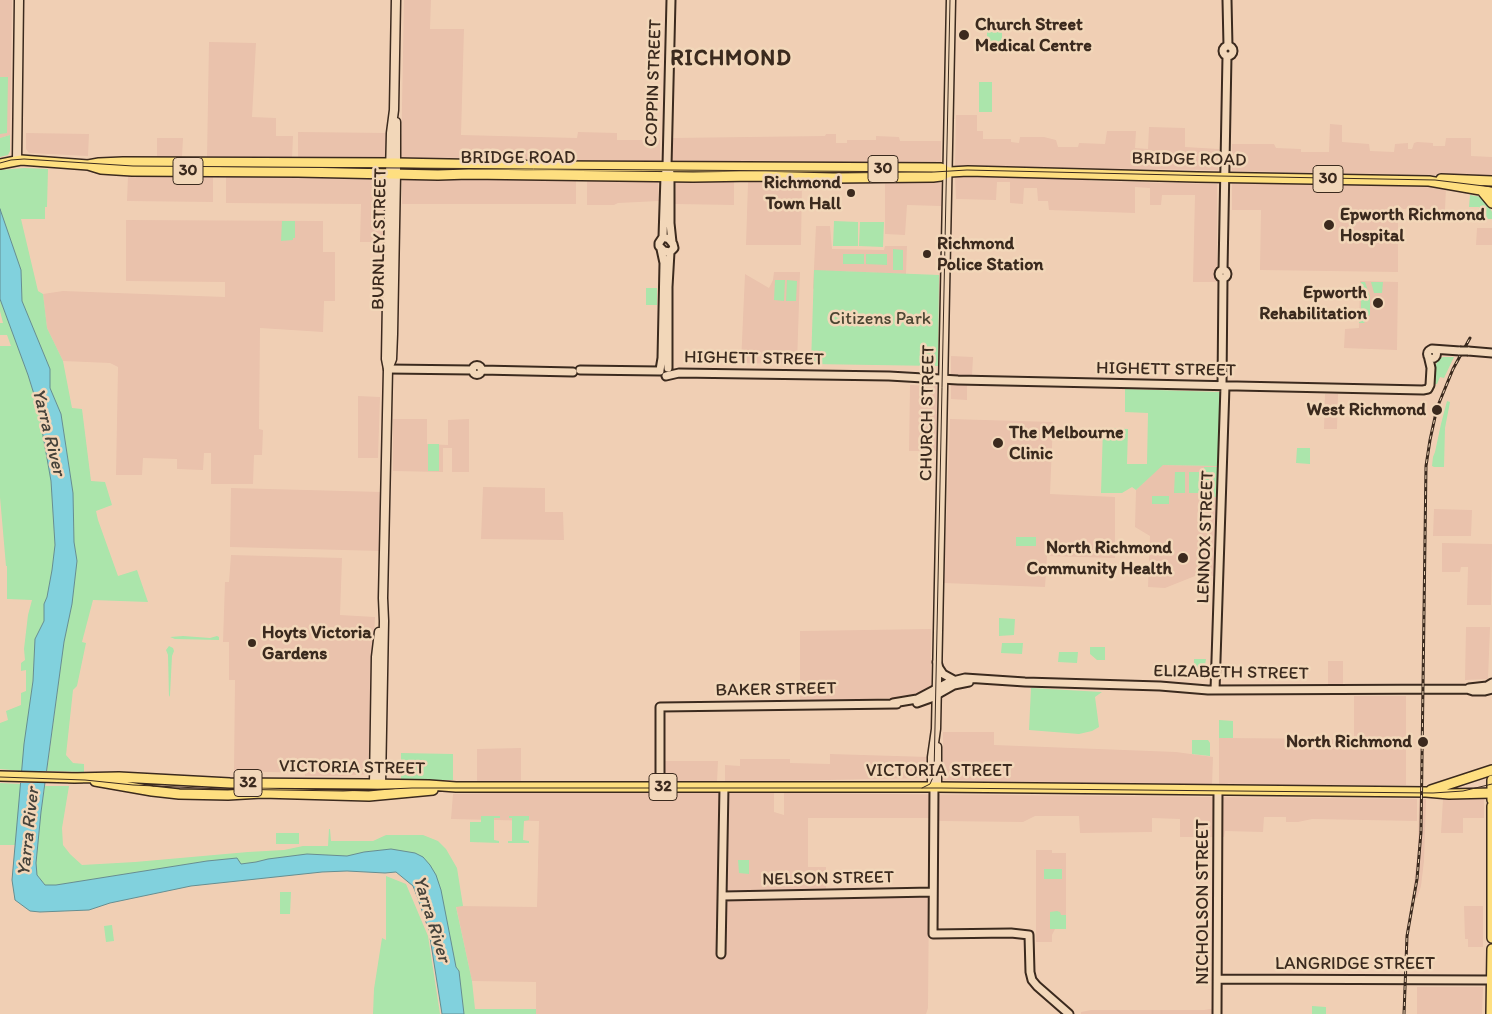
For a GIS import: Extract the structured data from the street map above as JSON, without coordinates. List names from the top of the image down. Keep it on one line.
{"streets":{"main road":["BRIDGE ROAD","30","BURNLEY STREET","CHURCH STREET","VICTORIA STREET","32"],"street":["COPPIN STREET","HIGHETT STREET","LENNOX STREET","ELIZABETH STREET","BAKER STREET","NELSON STREET","NICHOLSON STREET","LANGRIDGE STREET"]},"crossings":[["COPPIN STREET","BRIDGE ROAD"],["BRIDGE ROAD","30"],["BRIDGE ROAD","BURNLEY STREET"],["BRIDGE ROAD","CHURCH STREET"],["BRIDGE ROAD","LENNOX STREET"],["BURNLEY STREET","HIGHETT STREET"],["BURNLEY STREET","VICTORIA STREET"],["HIGHETT STREET","CHURCH STREET"],["HIGHETT STREET","LENNOX STREET"],["CHURCH STREET","ELIZABETH STREET"],["CHURCH STREET","BAKER STREET"],["CHURCH STREET","VICTORIA STREET"],["CHURCH STREET","NELSON STREET"],["LENNOX STREET","ELIZABETH STREET"],["ELIZABETH STREET","BAKER STREET"],["BAKER STREET","VICTORIA STREET"],["VICTORIA STREET","32"],["VICTORIA STREET","NICHOLSON STREET"],["32","NICHOLSON STREET"],["NICHOLSON STREET","LANGRIDGE STREET"]],"districts":["RICHMOND"],"water":["Yarra River"],"parks":["Citizens Park"],"places":["Church Street Medical Centre","Richmond Town Hall","Epworth Richmond Hospital","Richmond Police Station","Epworth Rehabilitation","West Richmond","The Melbourne Clinic","North Richmond Community Health","Hoyts Victoria Gardens","North Richmond"]}
